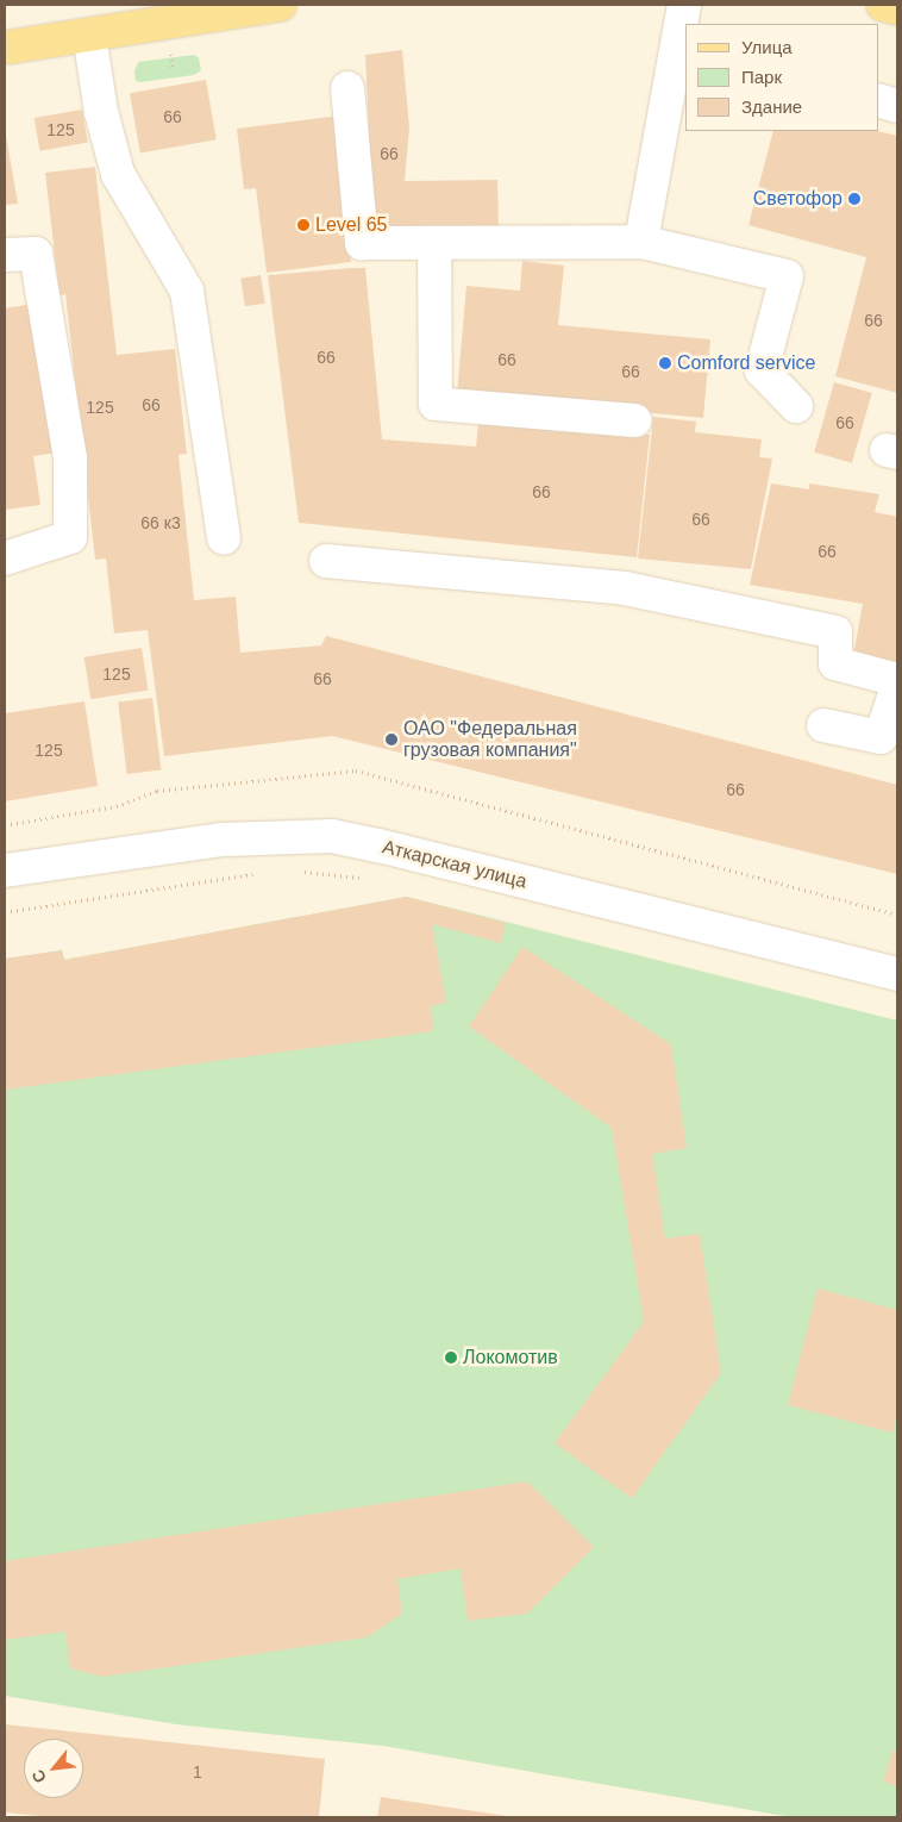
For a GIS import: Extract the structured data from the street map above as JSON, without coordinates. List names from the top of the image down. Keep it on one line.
{"streets":{"street":["Аткарская улица"]},"places":["Светофор","Level 65","Comford service","ОАО \"Федеральная грузовая компания\"","Локомотив"],"house_numbers":["66","125","66","66","66","66","66","66","125","66","66","66","66 к3","66","125","66","125","66","1"],"legend":["Улица","Парк","Здание"],"north":"bottom left"}
